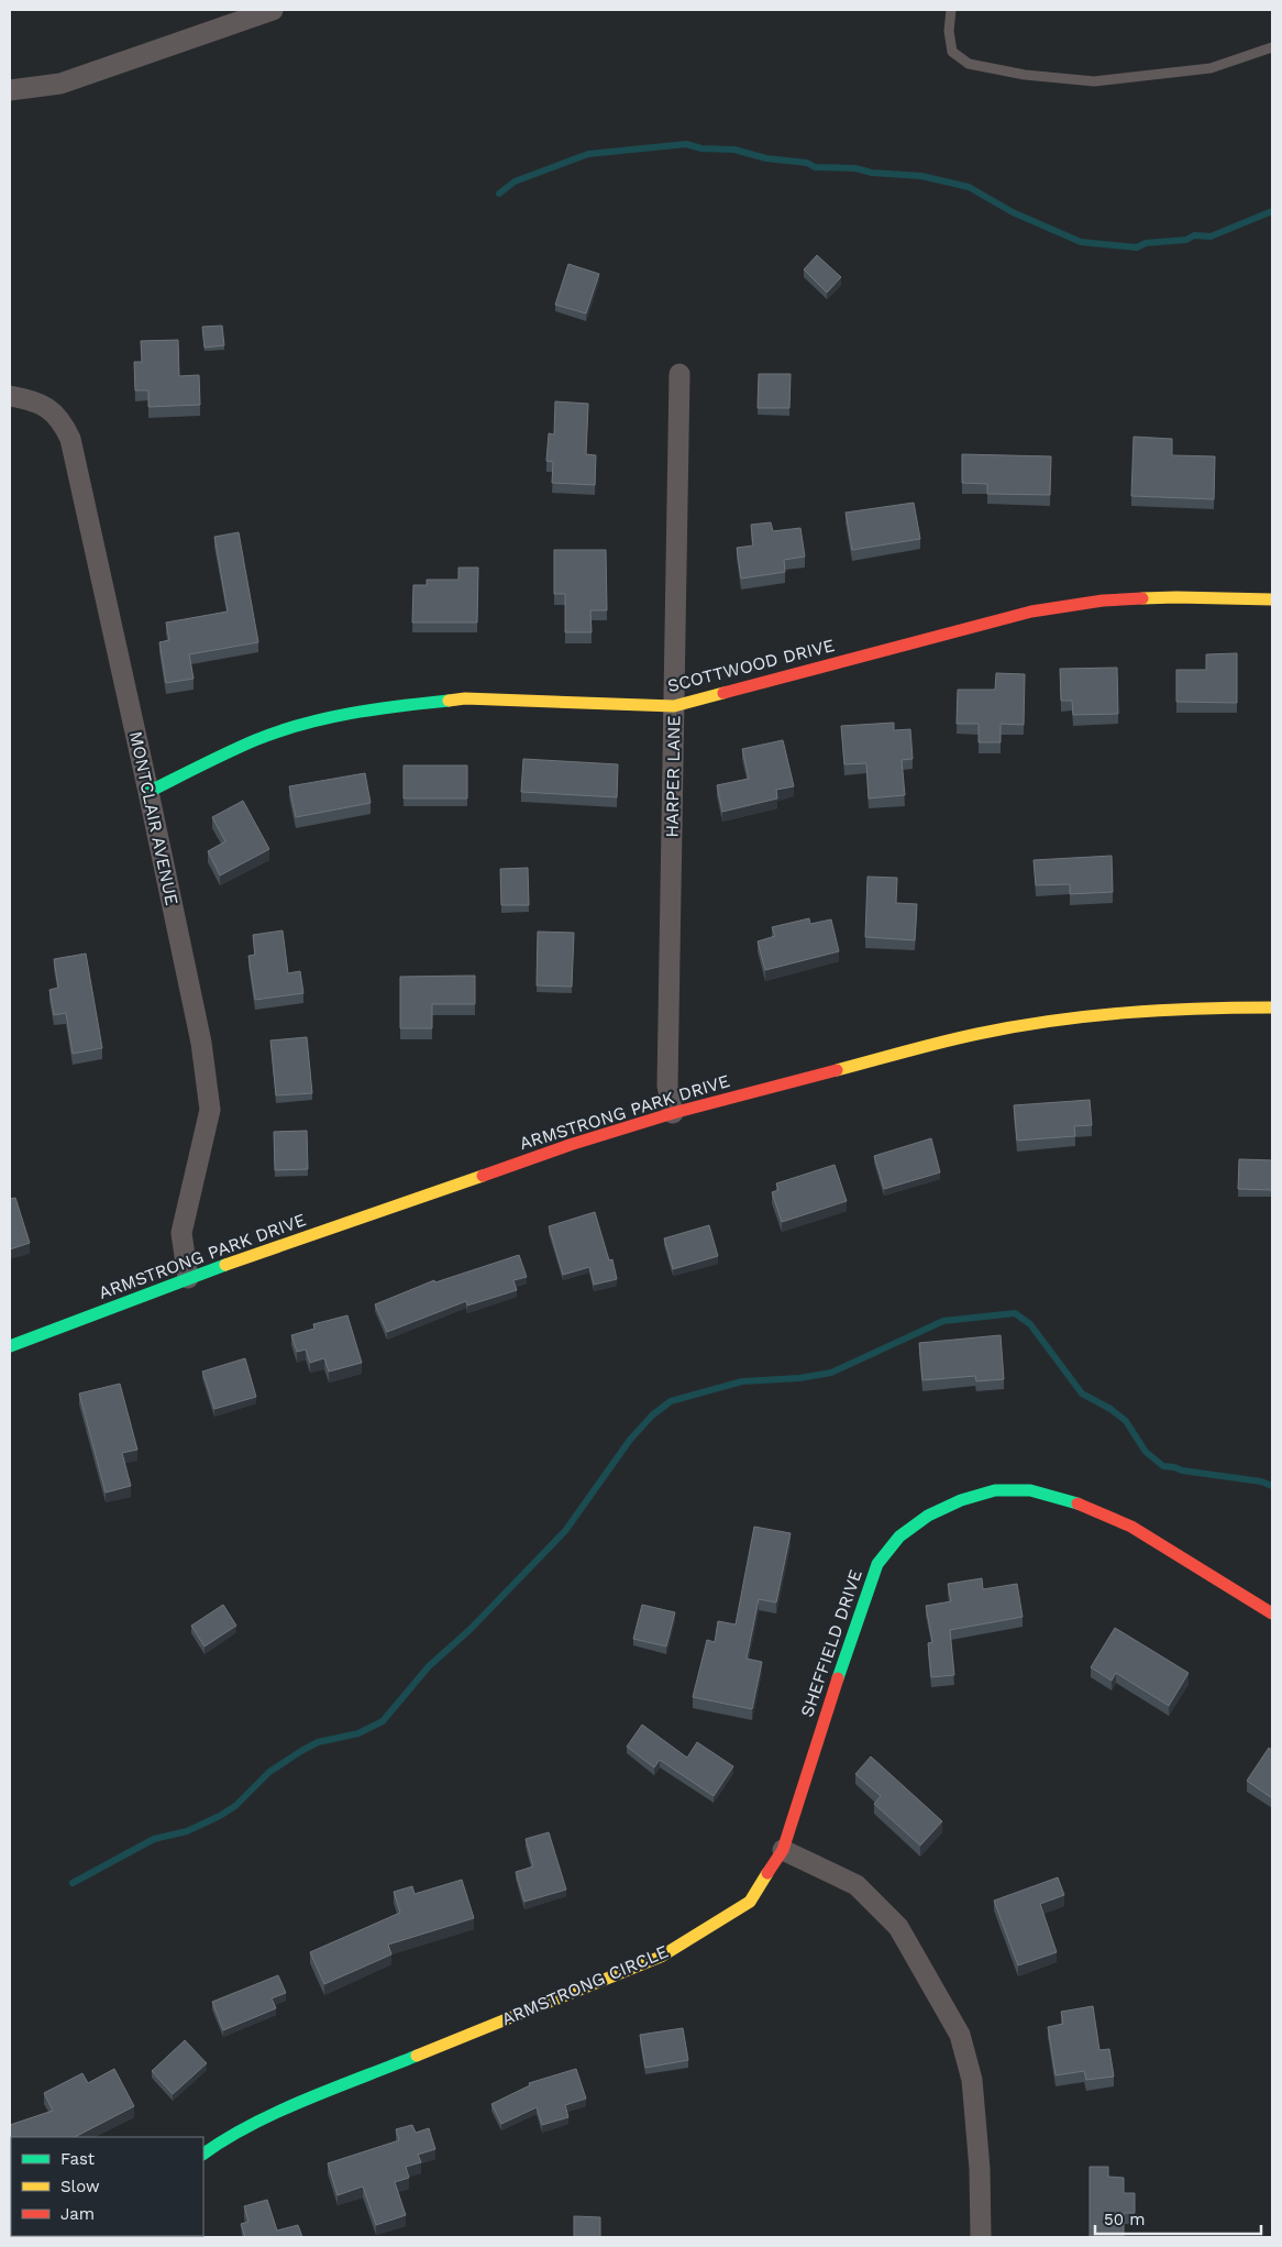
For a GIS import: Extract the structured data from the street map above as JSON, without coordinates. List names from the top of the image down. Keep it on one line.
{"streets":{"street":["SCOTTWOOD DRIVE","HARPER LANE","MONTCLAIR AVENUE","ARMSTRONG PARK DRIVE","SHEFFIELD DRIVE","ARMSTRONG CIRCLE"]},"crossings":[["SCOTTWOOD DRIVE","HARPER LANE"],["SCOTTWOOD DRIVE","MONTCLAIR AVENUE"],["HARPER LANE","ARMSTRONG PARK DRIVE"],["MONTCLAIR AVENUE","ARMSTRONG PARK DRIVE"],["SHEFFIELD DRIVE","ARMSTRONG CIRCLE"]],"legend":["Fast","Slow","Jam"],"scale_bar":"50 m"}
